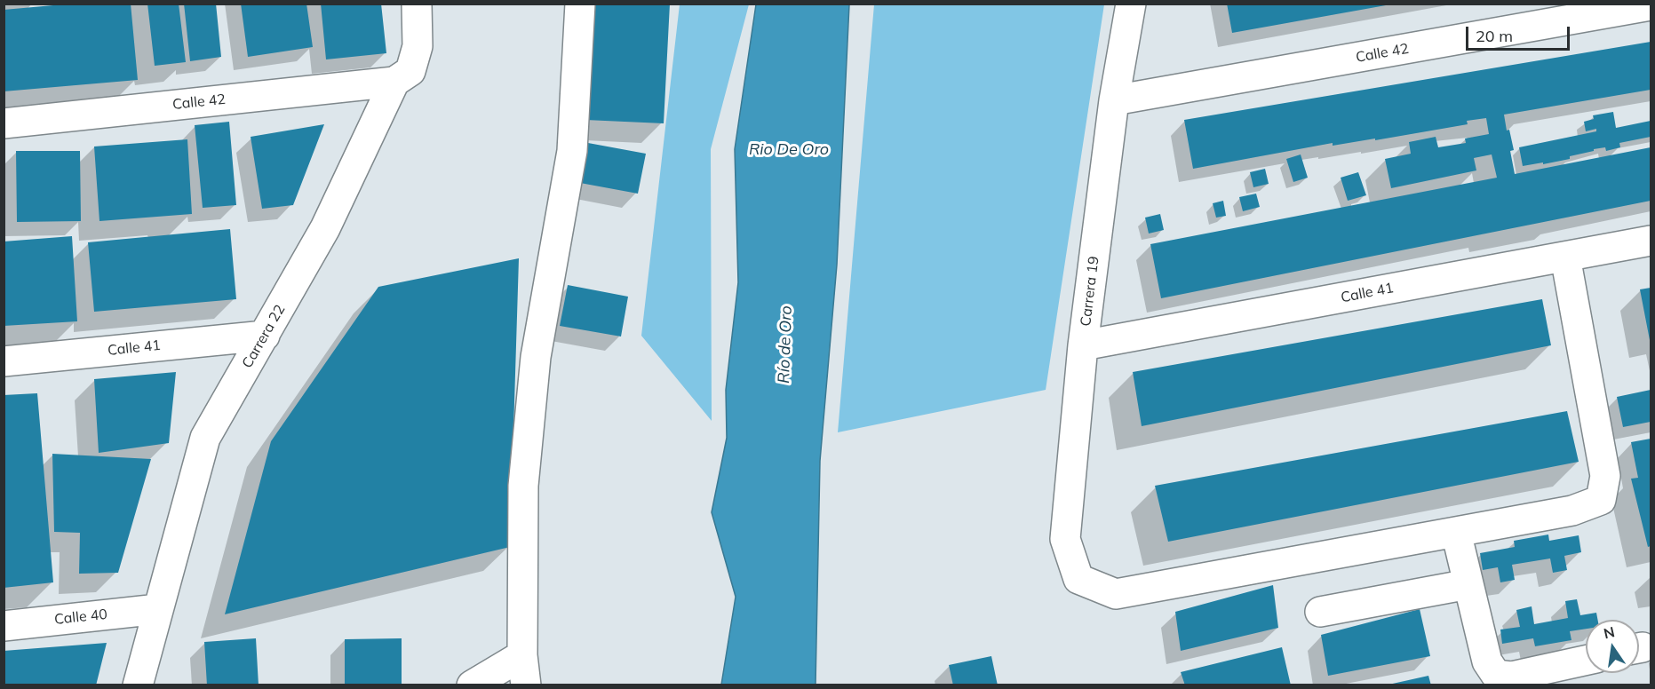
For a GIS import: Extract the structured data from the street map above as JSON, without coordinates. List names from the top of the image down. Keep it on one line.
{"streets":{"street":["Calle 42","Carrera 19","Calle 41","Carrera 22","Calle 40"]},"crossings":[["Calle 42","Carrera 19"],["Calle 42","Carrera 22"],["Carrera 19","Calle 41"],["Calle 41","Carrera 22"],["Carrera 22","Calle 40"]],"water":["Rio De Oro","Río de Oro"],"scale_bar":"20 m","north":"top"}
